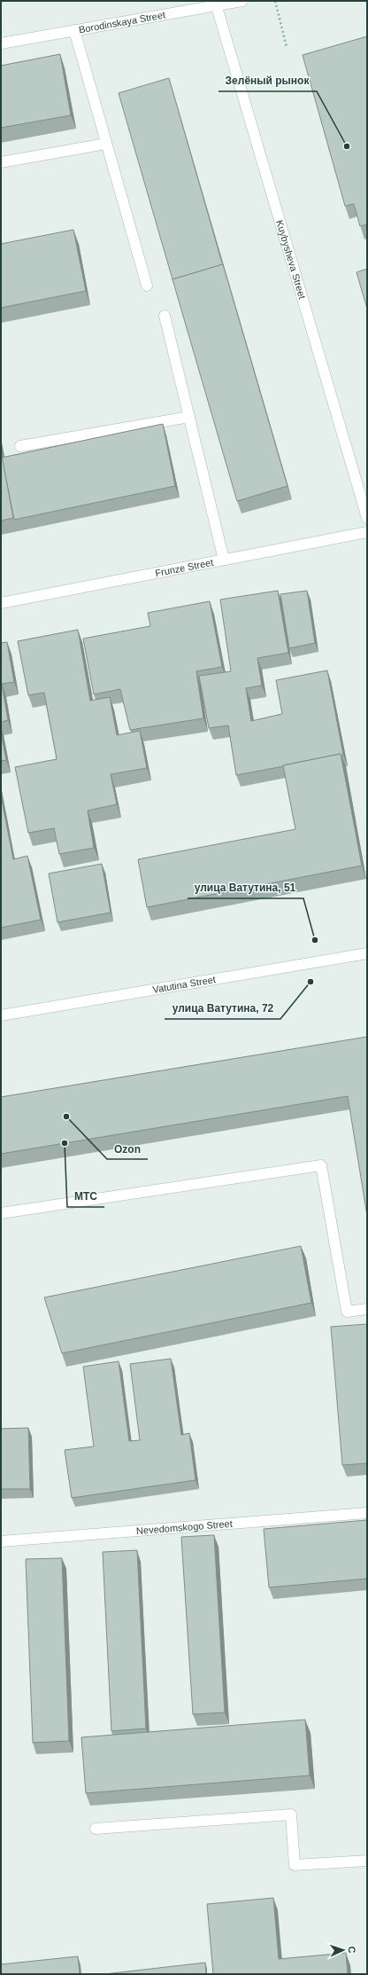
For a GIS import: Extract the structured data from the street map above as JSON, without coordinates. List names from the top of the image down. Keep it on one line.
{"streets":{"street":["Borodinskaya Street","Kuybysheva Street","Frunze Street","Vatutina Street","Nevedomskogo Street"]},"crossings":[["Borodinskaya Street","Kuybysheva Street"]],"places":["Зелёный рынок","улица Ватутина, 51","улица Ватутина, 72","Ozon","МТС"],"north":"right"}
